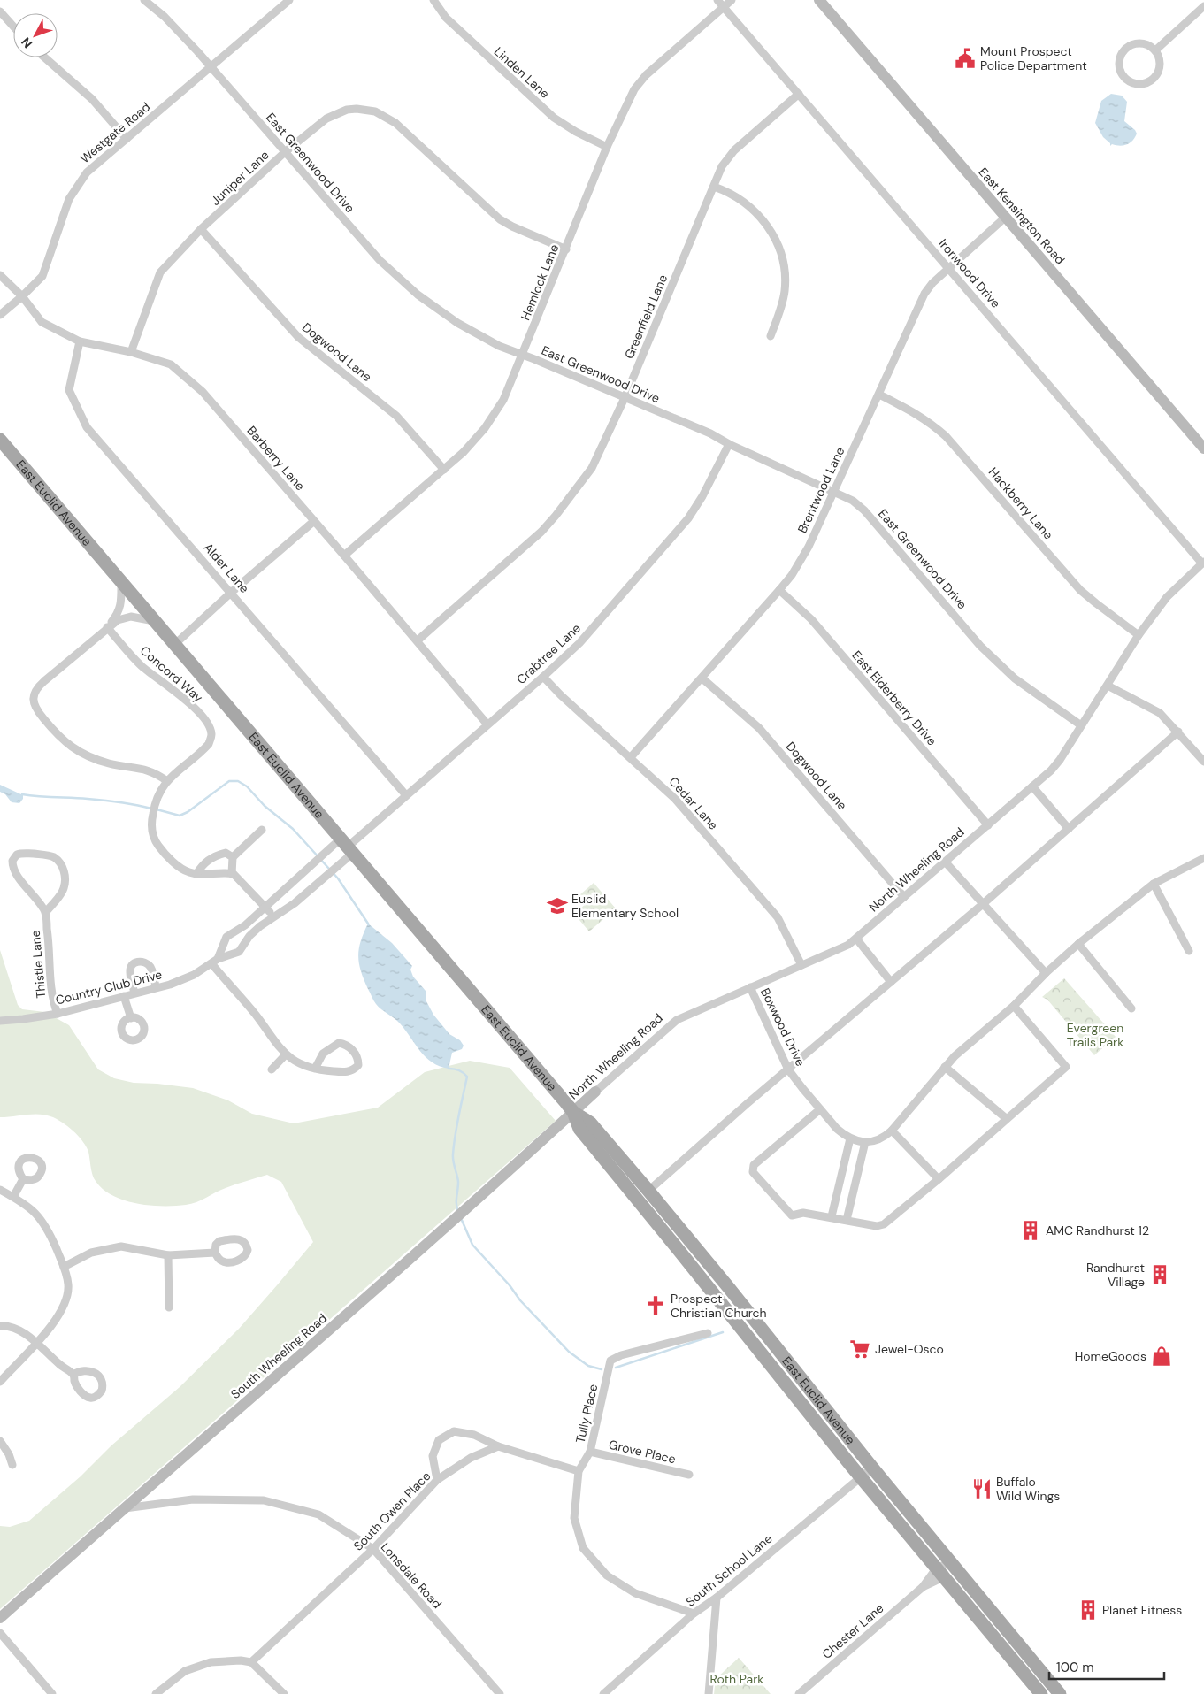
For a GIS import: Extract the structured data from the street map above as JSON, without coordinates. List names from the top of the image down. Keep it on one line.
{"streets":{"main road":["East Euclid Avenue"],"street":["Linden Lane","Westgate Road","East Greenwood Drive","Juniper Lane","East Kensington Road","Ironwood Drive","Hemlock Lane","Greenfield Lane","Dogwood Lane","Barberry Lane","Brentwood Lane","Hackberry Lane","Alder Lane","Crabtree Lane","Concord Way","East Elderberry Drive","Cedar Lane","North Wheeling Road","Thistle Lane","Country Club Drive","Boxwood Drive","South Wheeling Road","Tully Place","Grove Place","South Owen Place","South School Lane","Lonsdale Road","Chester Lane"]},"crossings":[["Linden Lane","Hemlock Lane"],["Westgate Road","East Greenwood Drive"],["Westgate Road","Barberry Lane"],["East Greenwood Drive","Juniper Lane"],["East Greenwood Drive","Hemlock Lane"],["East Greenwood Drive","Greenfield Lane"],["East Greenwood Drive","Brentwood Lane"],["East Greenwood Drive","Crabtree Lane"],["East Greenwood Drive","North Wheeling Road"],["Juniper Lane","Hemlock Lane"],["Juniper Lane","Dogwood Lane"],["Juniper Lane","Barberry Lane"],["East Kensington Road","Brentwood Lane"],["Ironwood Drive","Hemlock Lane"],["Ironwood Drive","Greenfield Lane"],["Ironwood Drive","Brentwood Lane"],["Ironwood Drive","North Wheeling Road"],["Hemlock Lane","Dogwood Lane"],["Hemlock Lane","Barberry Lane"],["Greenfield Lane","Barberry Lane"],["Dogwood Lane","Brentwood Lane"],["Dogwood Lane","North Wheeling Road"],["Barberry Lane","Alder Lane"],["Barberry Lane","Crabtree Lane"],["Brentwood Lane","Hackberry Lane"],["Brentwood Lane","East Elderberry Drive"],["Brentwood Lane","Cedar Lane"],["East Euclid Avenue","Crabtree Lane"],["East Euclid Avenue","North Wheeling Road"],["East Euclid Avenue","Country Club Drive"],["East Euclid Avenue","South Wheeling Road"],["East Euclid Avenue","South School Lane"],["East Euclid Avenue","Chester Lane"],["Hackberry Lane","North Wheeling Road"],["Alder Lane","Crabtree Lane"],["Crabtree Lane","Cedar Lane"],["Crabtree Lane","Country Club Drive"],["East Elderberry Drive","North Wheeling Road"],["Cedar Lane","North Wheeling Road"],["North Wheeling Road","Boxwood Drive"],["North Wheeling Road","South Wheeling Road"],["Thistle Lane","Country Club Drive"],["South Wheeling Road","Lonsdale Road"],["Tully Place","Grove Place"],["Tully Place","South School Lane"],["South Owen Place","Lonsdale Road"]],"parks":["Evergreen Trails Park","Roth Park"],"places":{"public building":["Mount Prospect Police Department"],"school or university":["Euclid Elementary School"],"building":["AMC Randhurst 12","Randhurst Village","Planet Fitness"],"church":["Prospect Christian Church"],"supermarket":["Jewel-Osco"],"shop":["HomeGoods"],"restaurant":["Buffalo Wild Wings"]},"scale_bar":"100 m","north":"bottom left"}
